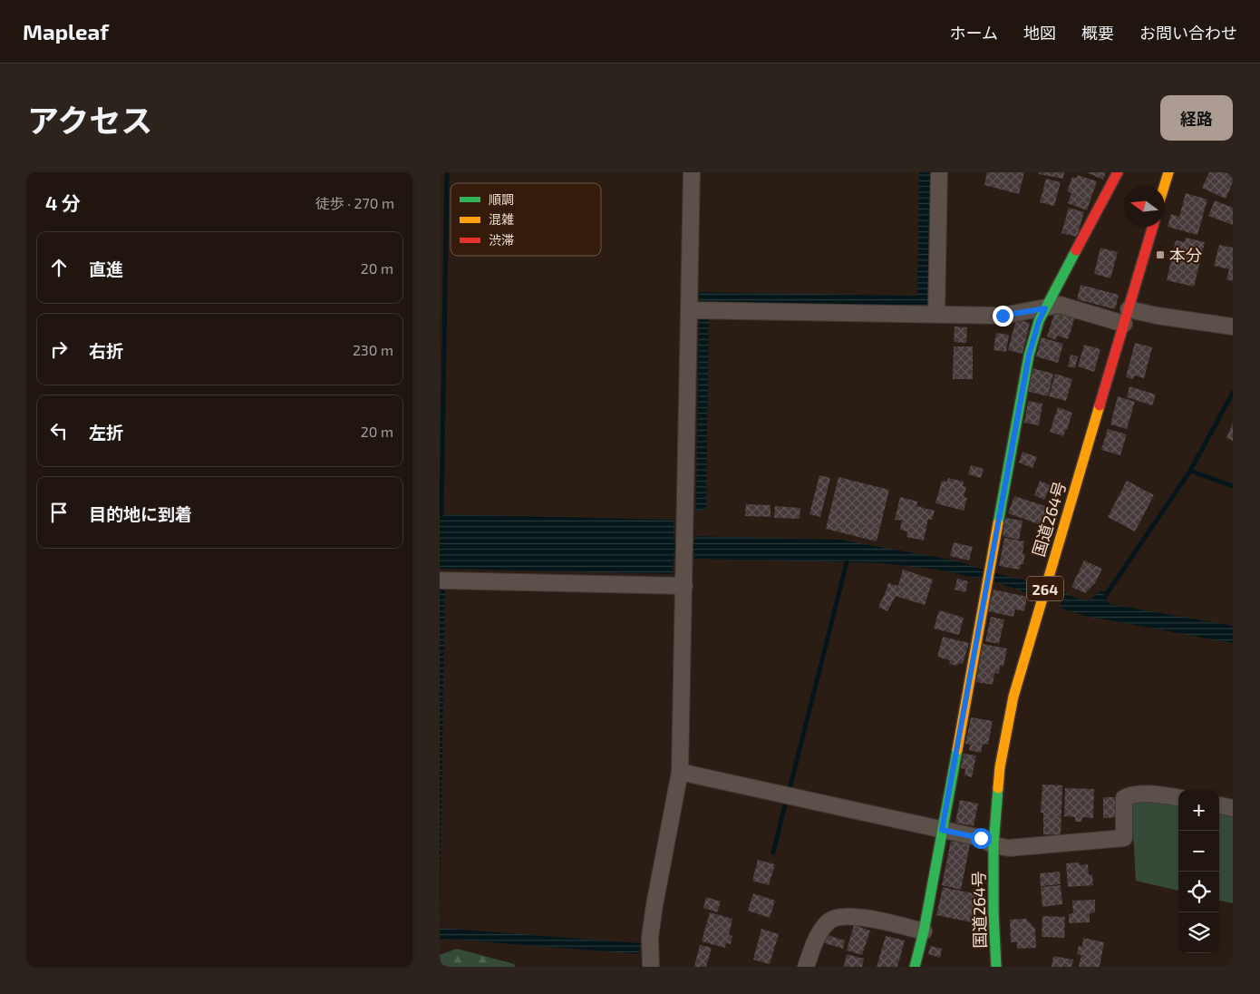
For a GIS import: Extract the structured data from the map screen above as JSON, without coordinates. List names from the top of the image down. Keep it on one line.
{"streets":{"main road":["国道264号","264"]},"places":{"transit":["本分"]},"legend":["順調","混雑","渋滞"],"north":"left","page":{"header":"Mapleaf","nav":["ホーム","地図","概要","お問い合わせ"],"title":"アクセス","buttons":"経路","heading":["4 分","徒歩 · 270 m"],"list":[["直進","20 m"],["右折","230 m"],["左折","20 m"],"目的地に到着"],"map_buttons":["+","−"]}}
